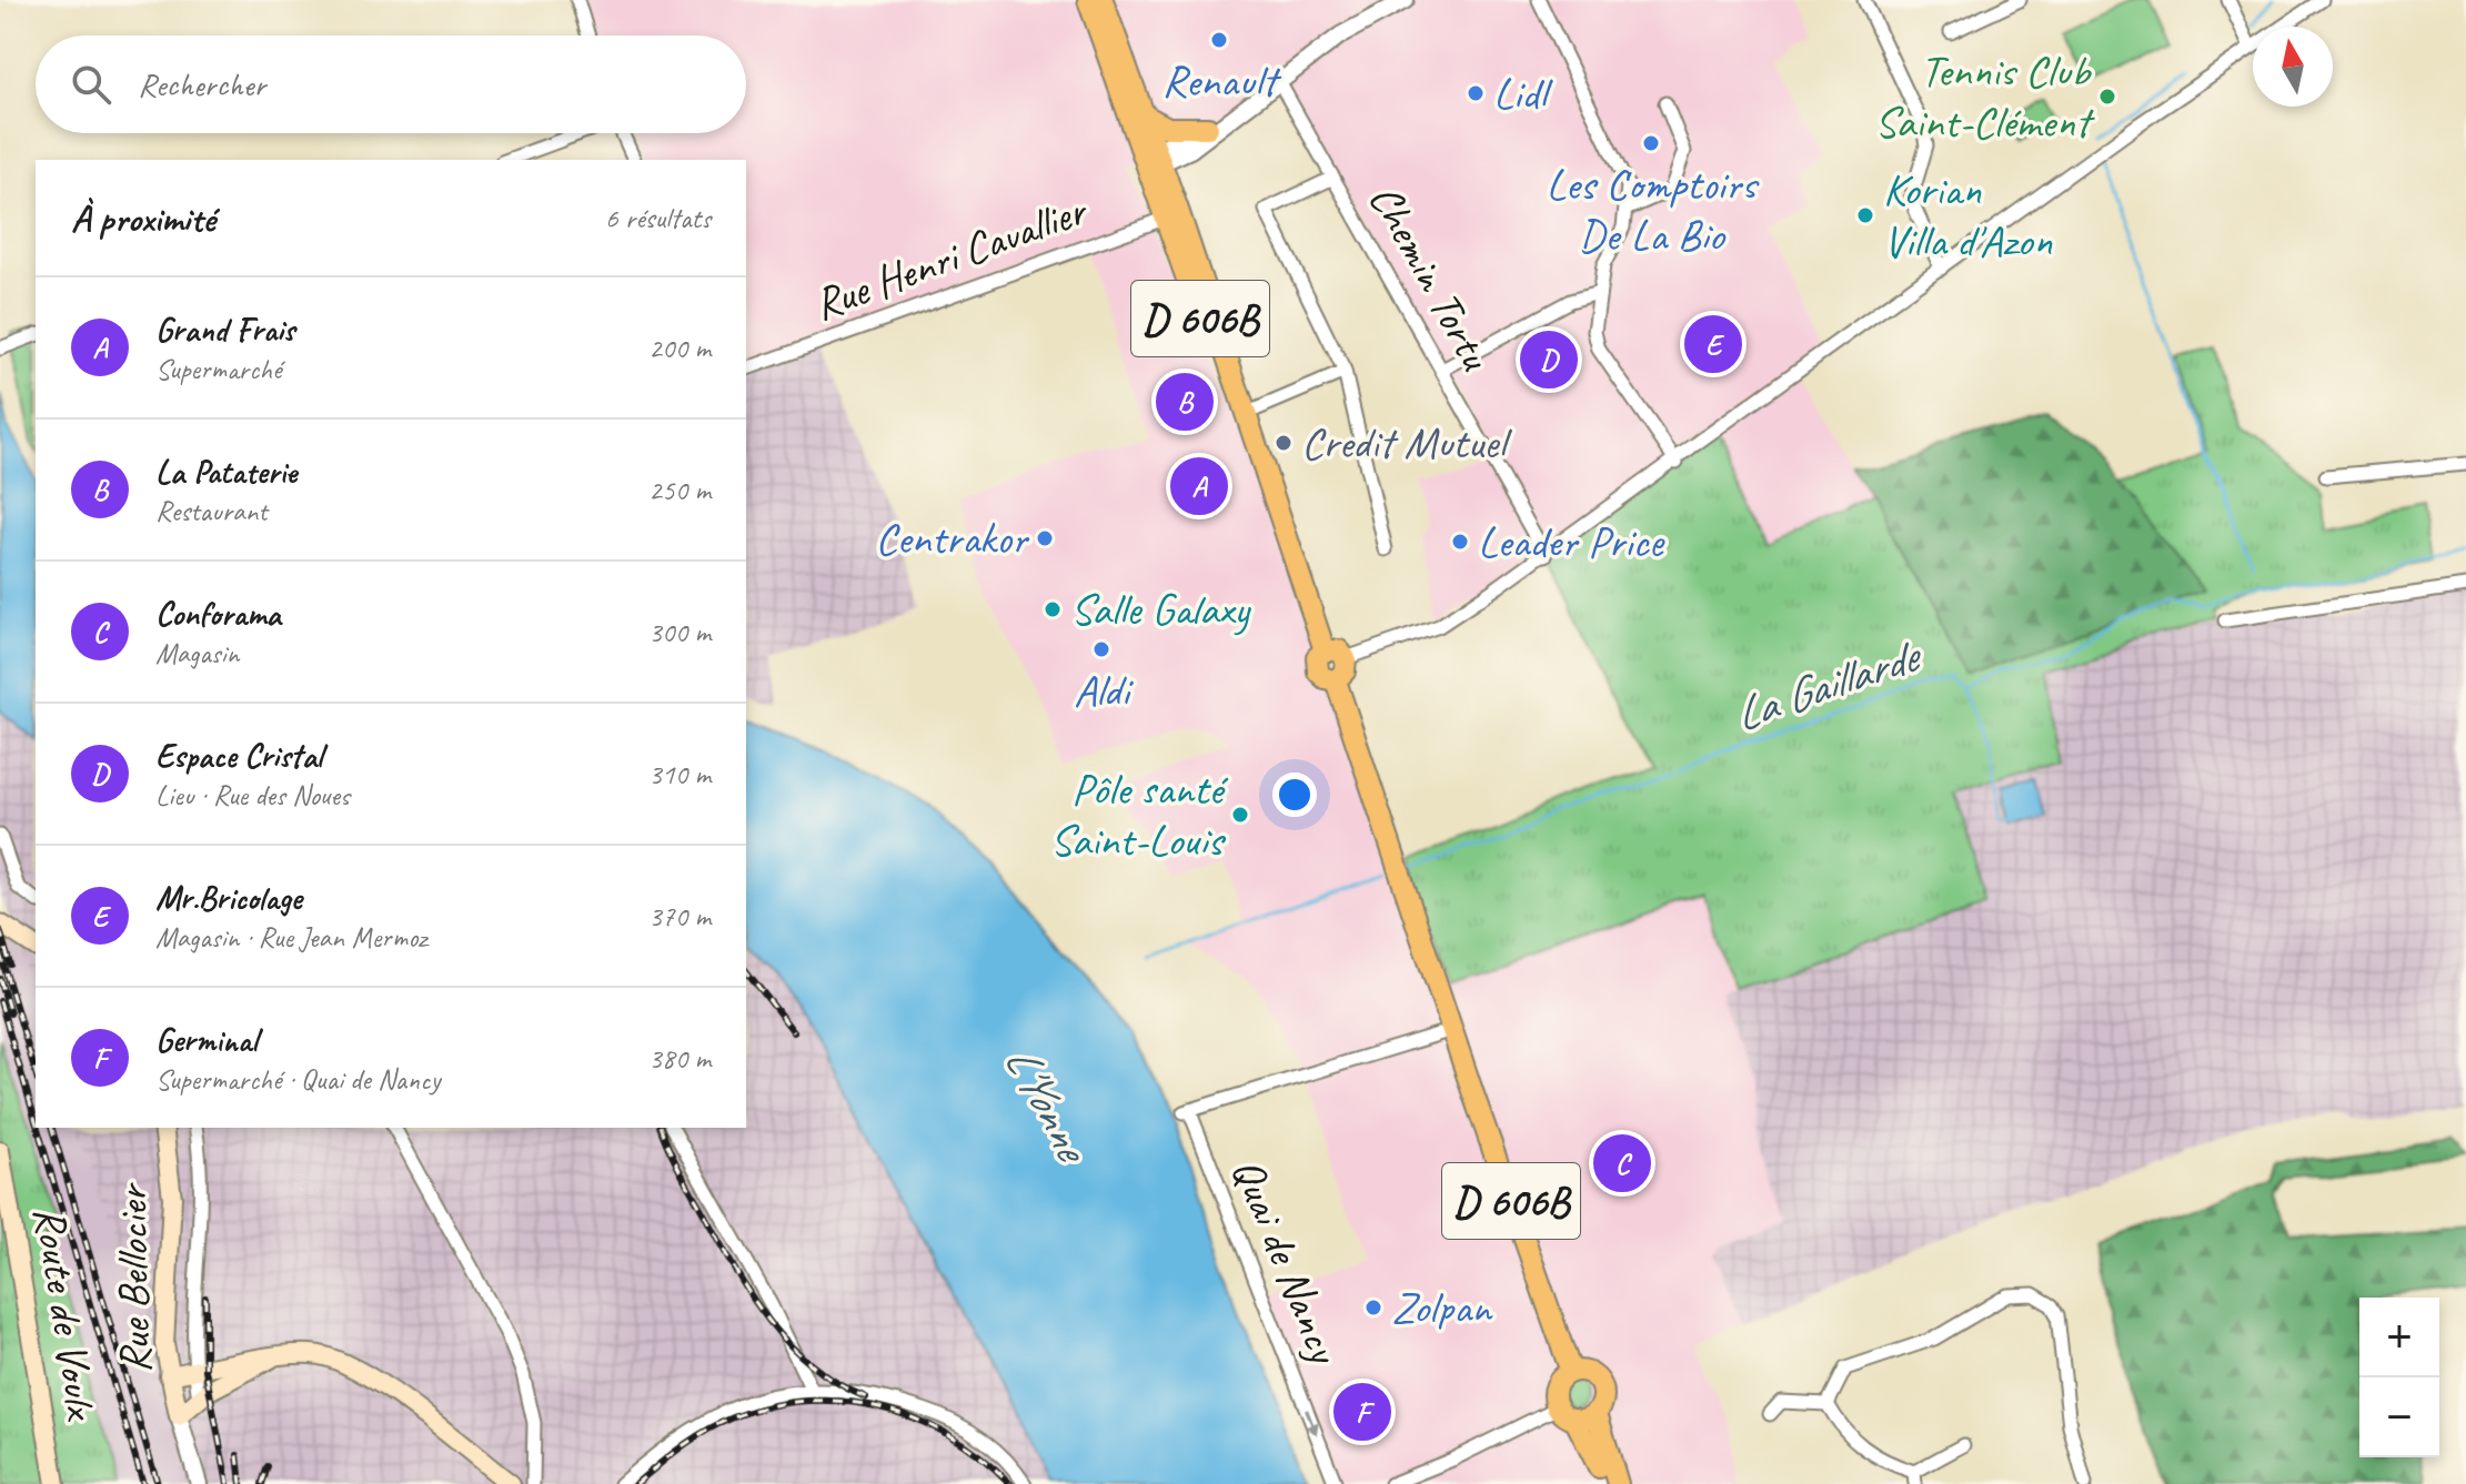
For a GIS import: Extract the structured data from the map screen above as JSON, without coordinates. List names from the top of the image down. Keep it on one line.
{"streets":{"main road":["D 606B","Rue Bellocier","Route de Voulx"],"street":["Rue Henri Cavallier","Chemin Tortu","Quai de Nancy"]},"crossings":[["Rue Henri Cavallier","D 606B"],["D 606B","Quai de Nancy"]],"water":["La Gaillarde","L'Yonne"],"places":["Renault","Lidl","Tennis Club Saint-Clément","Les Comptoirs De La Bio","Korian Villa d'Azon","Credit Mutuel","Centrakor","Leader Price","Salle Galaxy","Aldi","Pôle santé Saint-Louis","Zolpan"],"north":"top","page":{"search":"Rechercher","heading":["À proximité","6 résultats"],"list":[{"mark":"A","name":"Grand Frais","note":"Supermarché","value":"200 m"},{"mark":"B","name":"La Pataterie","note":"Restaurant","value":"250 m"},{"mark":"C","name":"Conforama","note":"Magasin","value":"300 m"},{"mark":"D","name":"Espace Cristal","note":"Lieu · Rue des Noues","value":"310 m"},{"mark":"E","name":"Mr.Bricolage","note":"Magasin · Rue Jean Mermoz","value":"370 m"},{"mark":"F","name":"Germinal","note":"Supermarché · Quai de Nancy","value":"380 m"}],"pins":["E","D","B","A","C","F"],"map_buttons":["+","−"]}}
